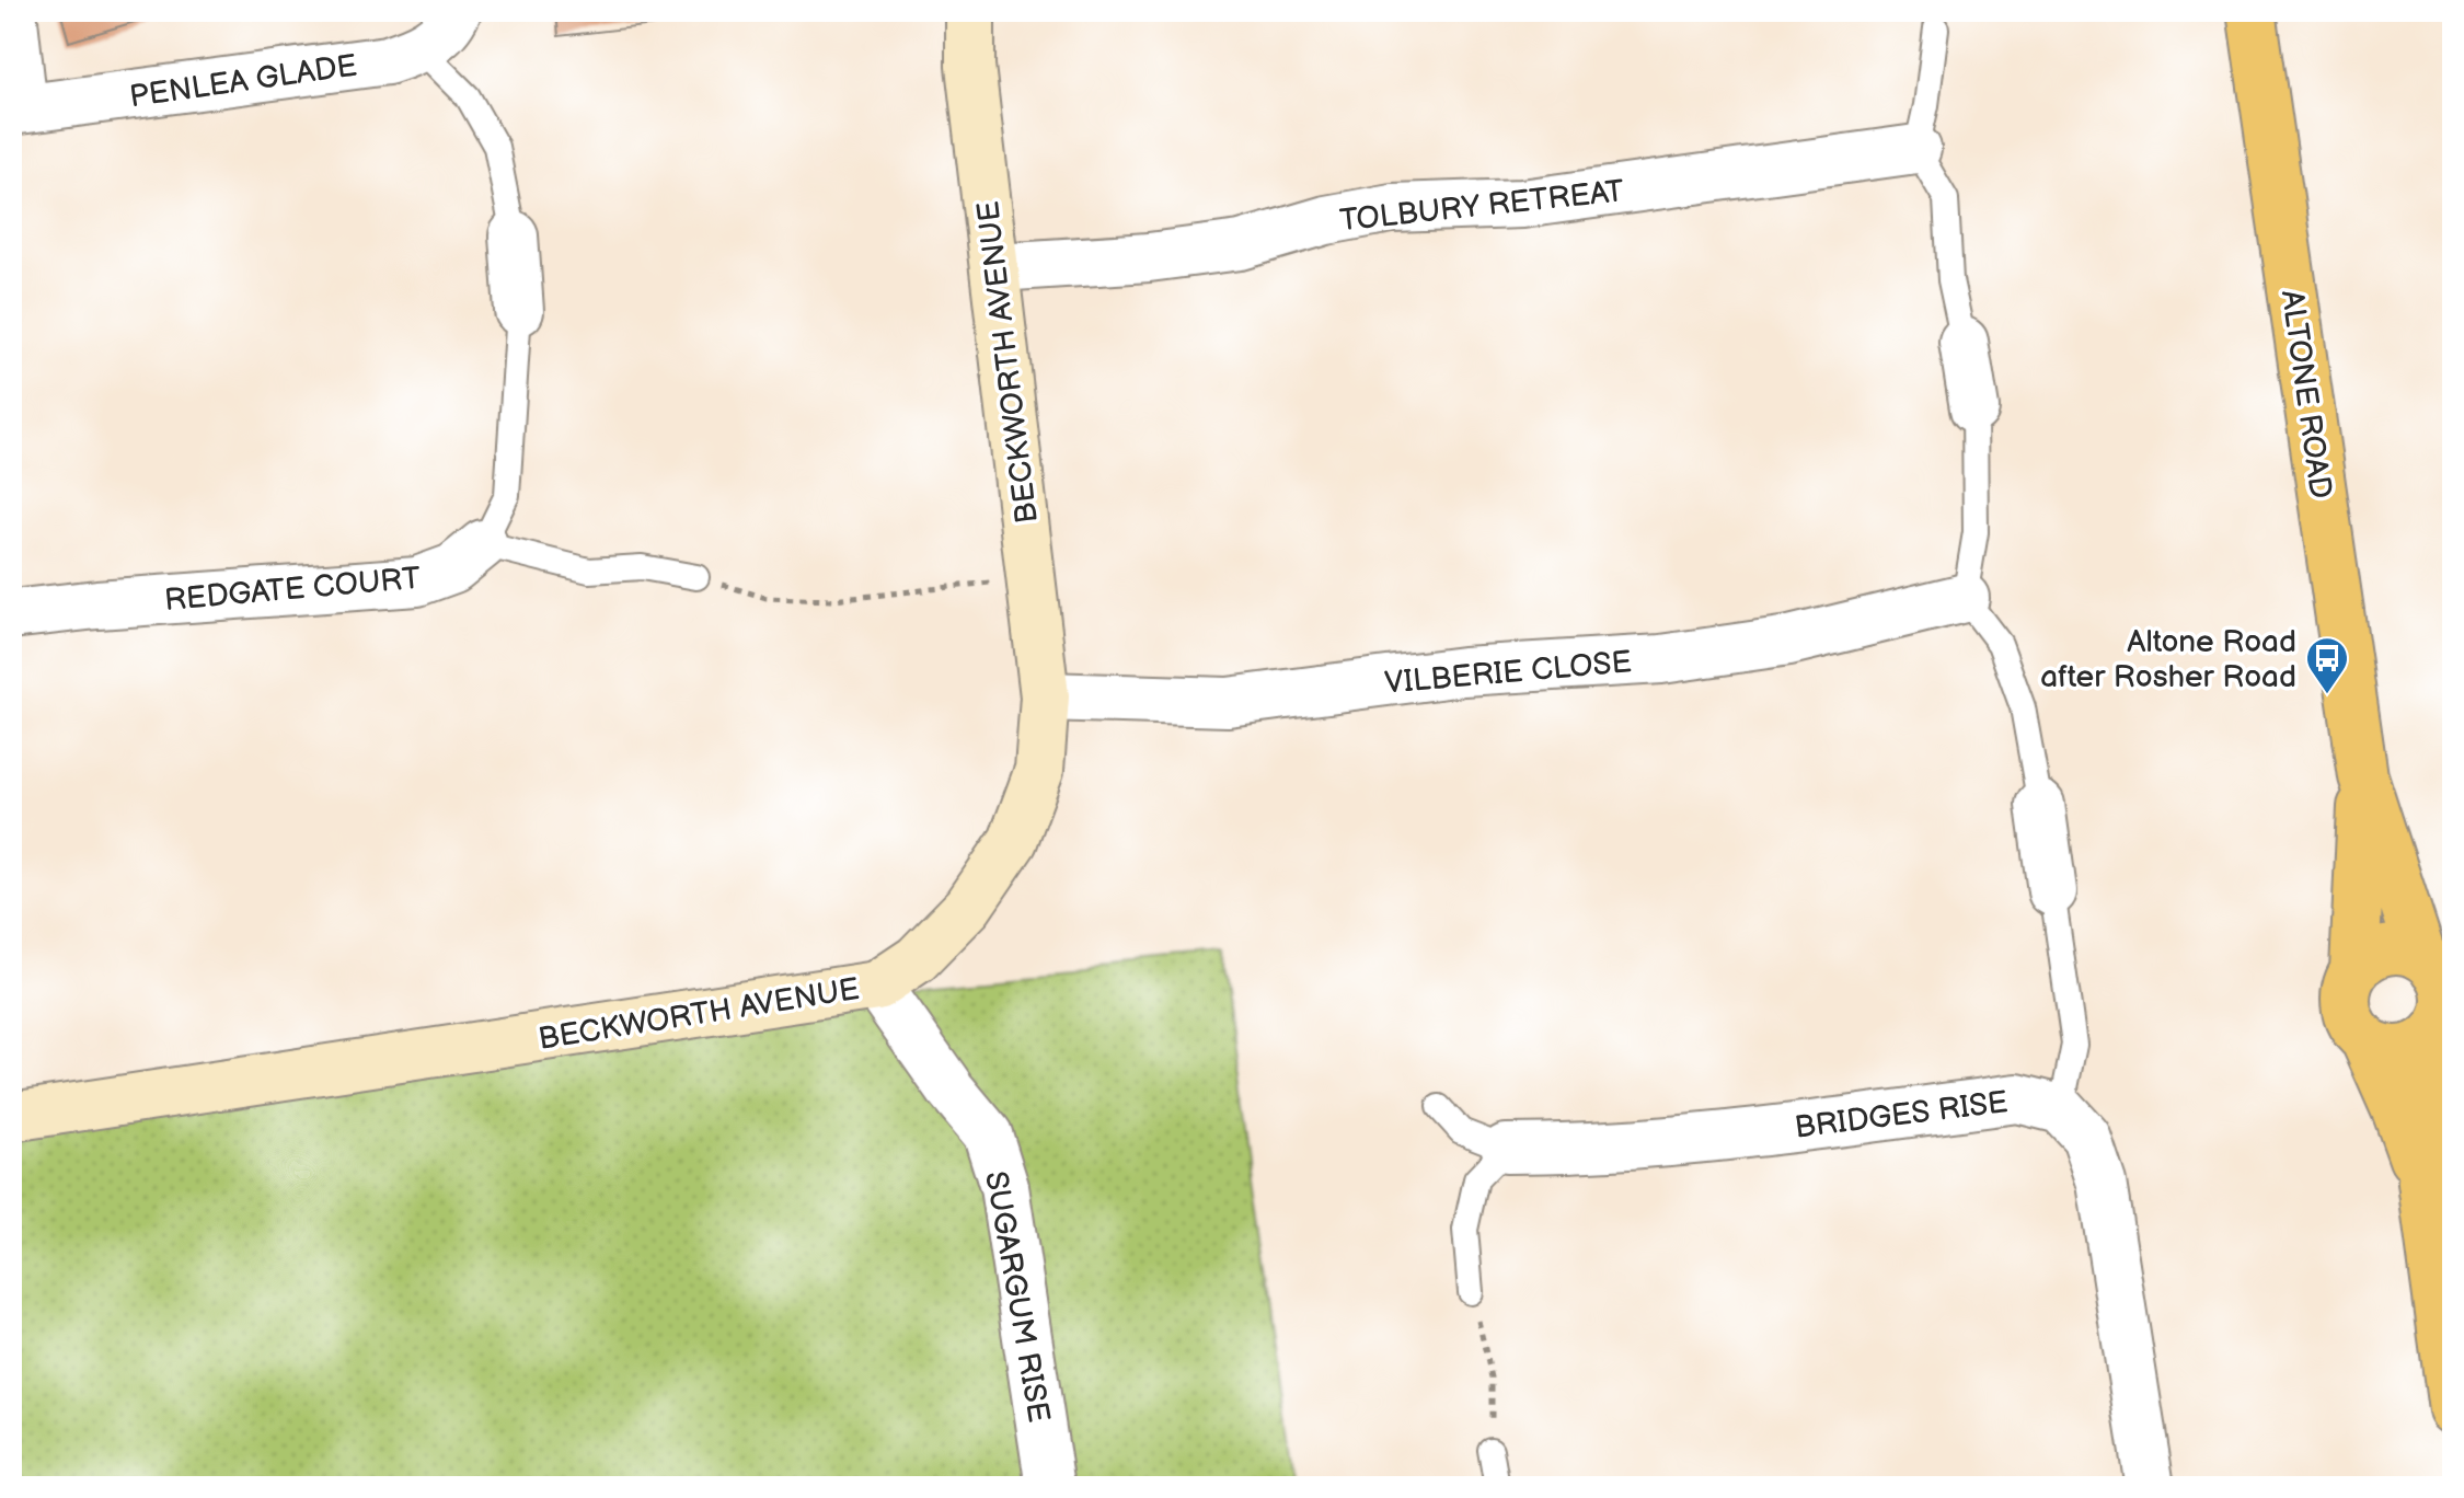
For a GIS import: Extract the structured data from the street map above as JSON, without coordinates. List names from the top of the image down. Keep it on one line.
{"streets":{"main road":["ALTONE ROAD"],"street":["PENLEA GLADE","TOLBURY RETREAT","BECKWORTH AVENUE","REDGATE COURT","VILBERIE CLOSE","BRIDGES RISE","SUGARGUM RISE"]},"crossings":[["TOLBURY RETREAT","BECKWORTH AVENUE"],["BECKWORTH AVENUE","VILBERIE CLOSE"],["BECKWORTH AVENUE","SUGARGUM RISE"]],"places":{"bus stop":["Altone Road after Rosher Road"]}}
